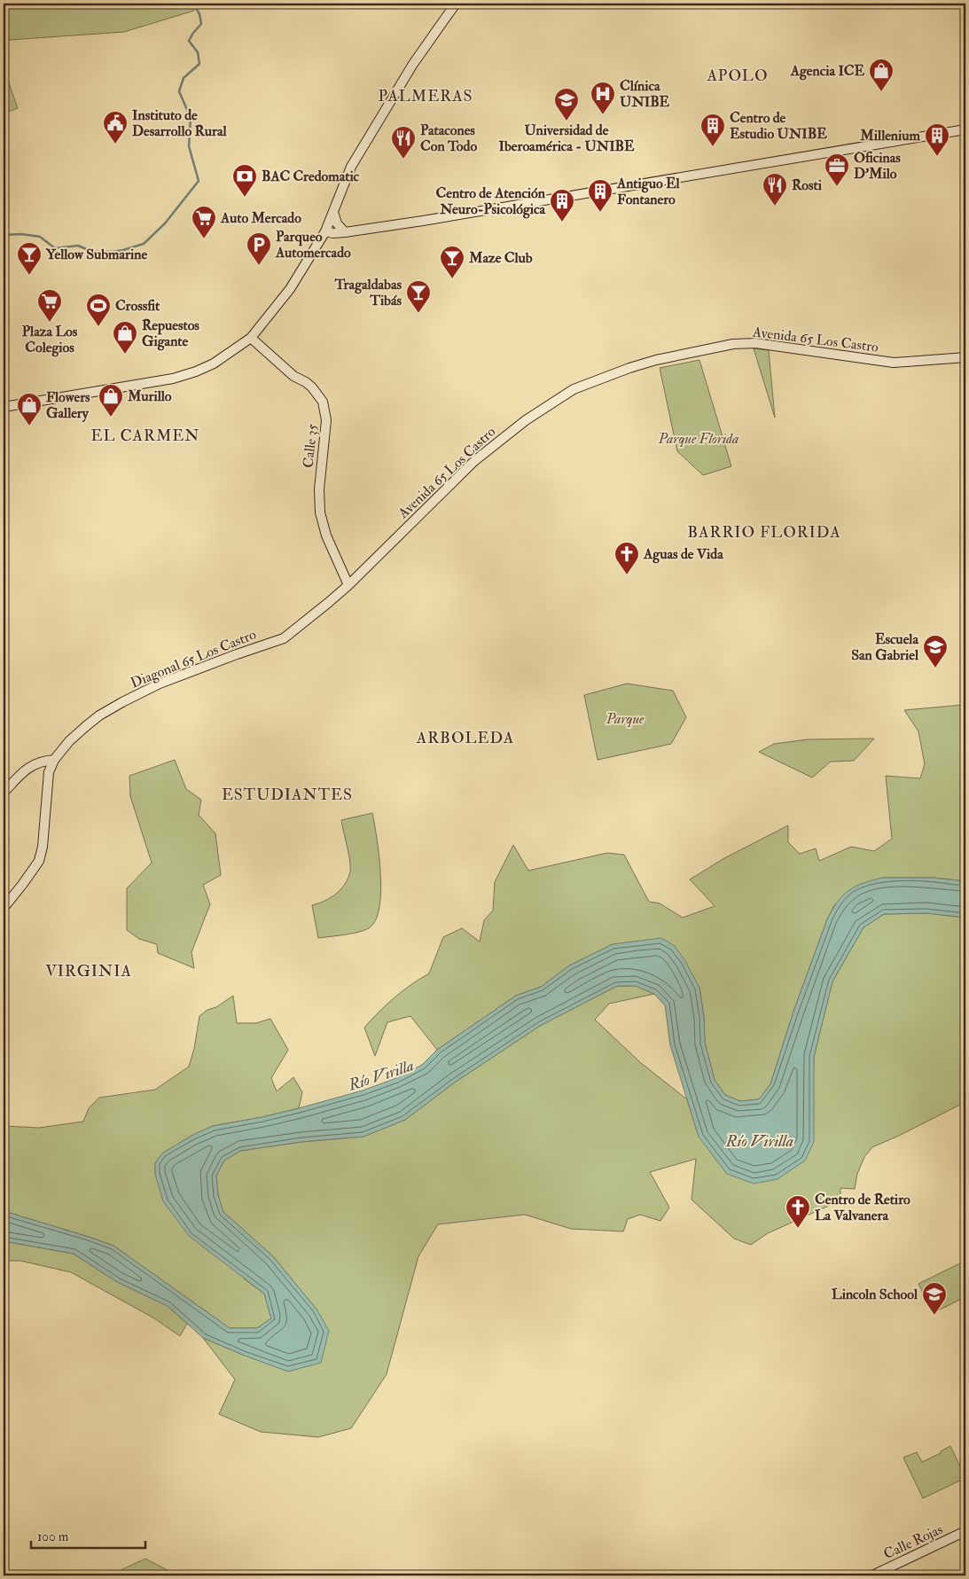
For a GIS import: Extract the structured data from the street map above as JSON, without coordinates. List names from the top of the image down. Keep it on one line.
{"streets":{"main road":["Avenida 65 Los Castro","Calle 35","Diagonal 65 Los Castro","Calle Rojas"]},"crossings":[["Avenida 65 Los Castro","Calle 35"],["Avenida 65 Los Castro","Diagonal 65 Los Castro"]],"districts":["APOLO","PALMERAS","EL CARMEN","BARRIO FLORIDA","ARBOLEDA","ESTUDIANTES","VIRGINIA"],"water":["Río Virilla"],"parks":["Parque Florida","Parque"],"places":{"shop":["Agencia ICE","Repuestos Gigante","Murillo","Flowers Gallery"],"hospital":["Clínica UNIBE"],"school or university":["Universidad de Iberoamérica - UNIBE","Escuela San Gabriel","Lincoln School"],"public building":["Instituto de Desarrollo Rural"],"building":["Centro de Estudio UNIBE","Millenium","Antiguo El Fontanero","Centro de Atención Neuro-Psicológica"],"restaurant":["Patacones Con Todo","Rosti"],"office":["Oficinas D'Milo"],"bank":["BAC Credomatic"],"supermarket":["Auto Mercado","Plaza Los Colegios"],"parking":["Parqueo Automercado"],"bar":["Yellow Submarine","Maze Club","Tragaldabas Tibás"],"sports":["Crossfit"],"church":["Aguas de Vida","Centro de Retiro La Valvanera"]},"scale_bar":"100 m"}
